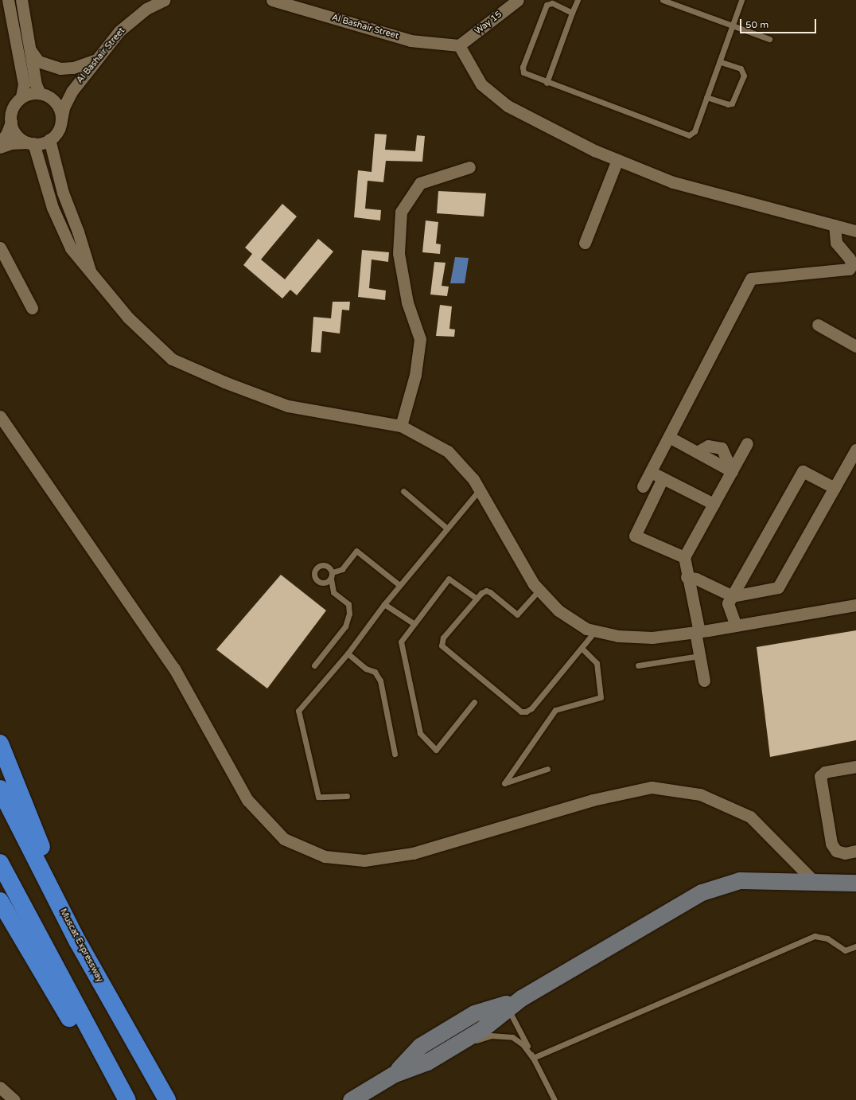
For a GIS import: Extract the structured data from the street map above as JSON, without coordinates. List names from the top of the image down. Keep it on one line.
{"streets":{"highway":["Muscat Expressway"],"street":["Way 15","Al Bashair Street"]},"crossings":[["Way 15","Al Bashair Street"]],"scale_bar":"50 m"}
